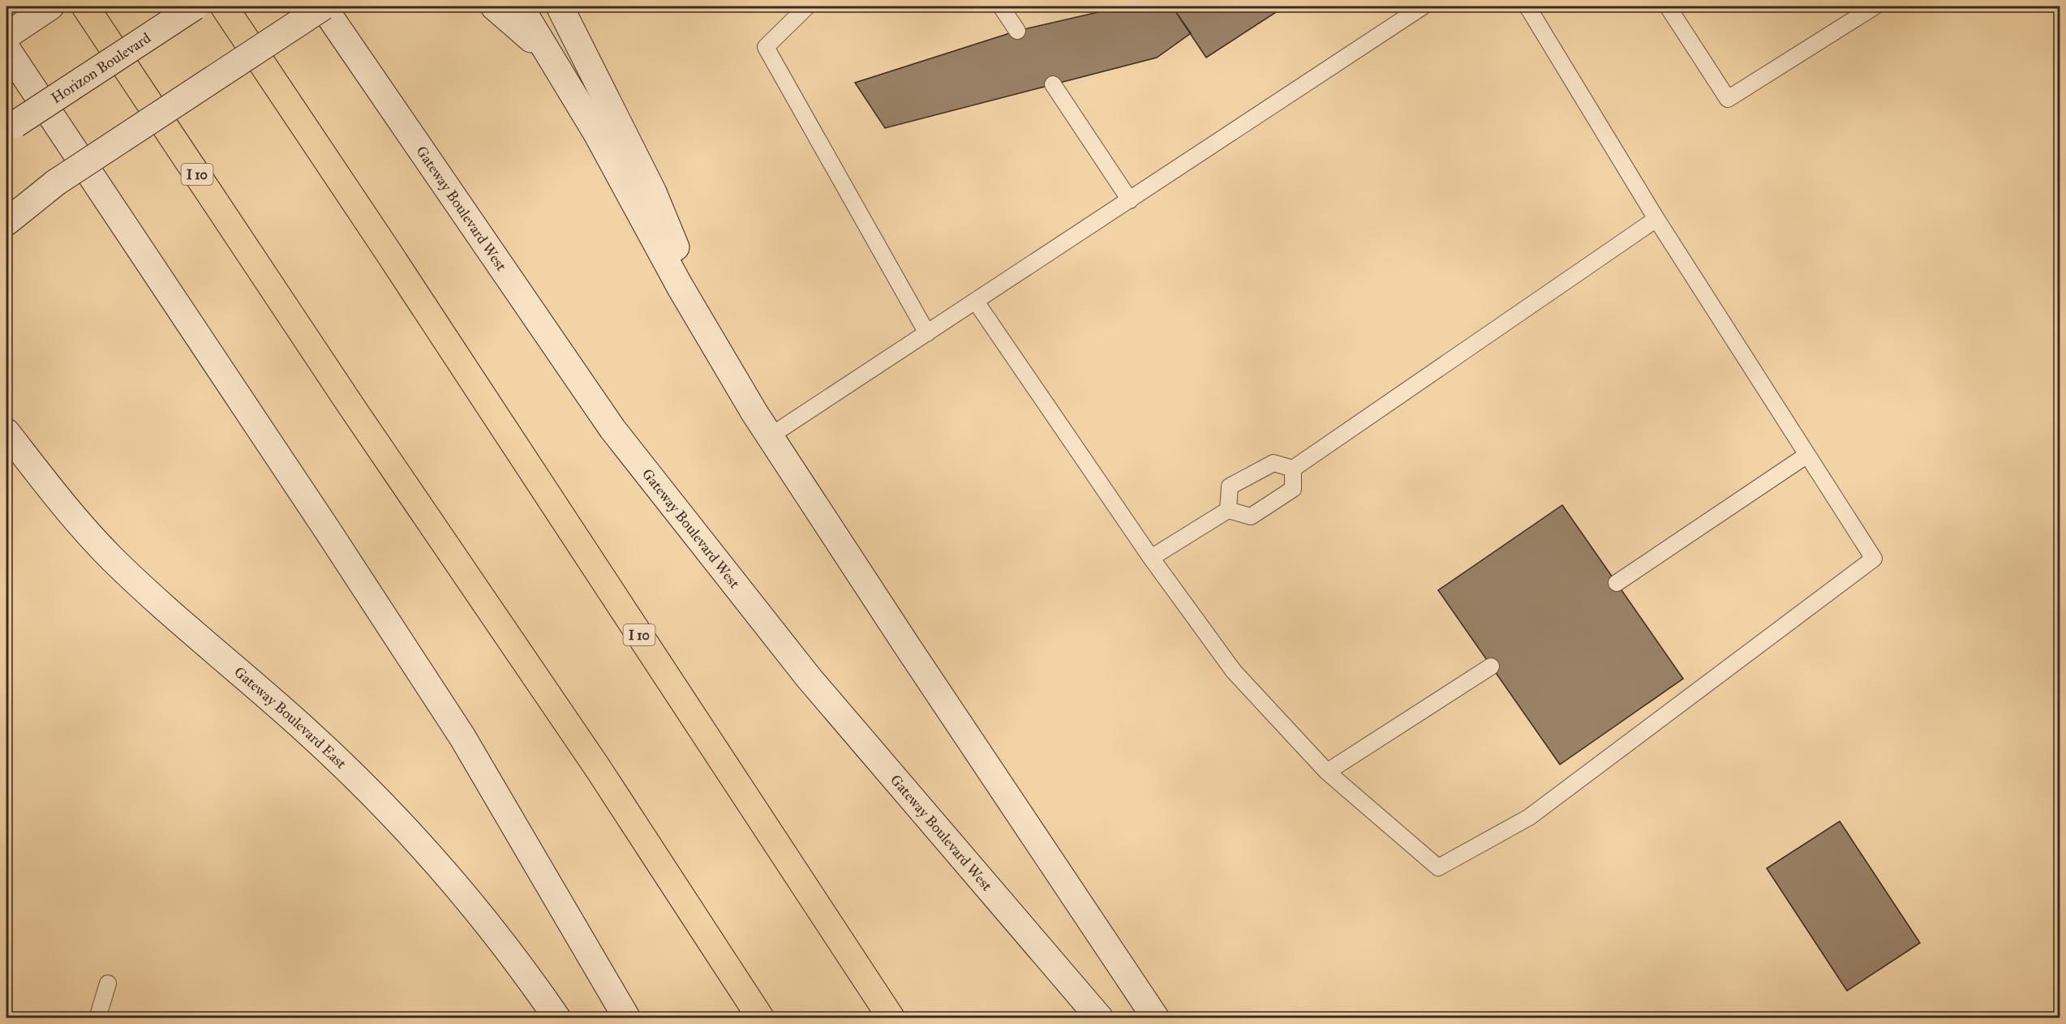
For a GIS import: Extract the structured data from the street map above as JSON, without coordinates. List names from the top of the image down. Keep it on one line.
{"streets":{"highway":["I 10"],"main road":["Horizon Boulevard","Gateway Boulevard West","Gateway Boulevard East"]}}
